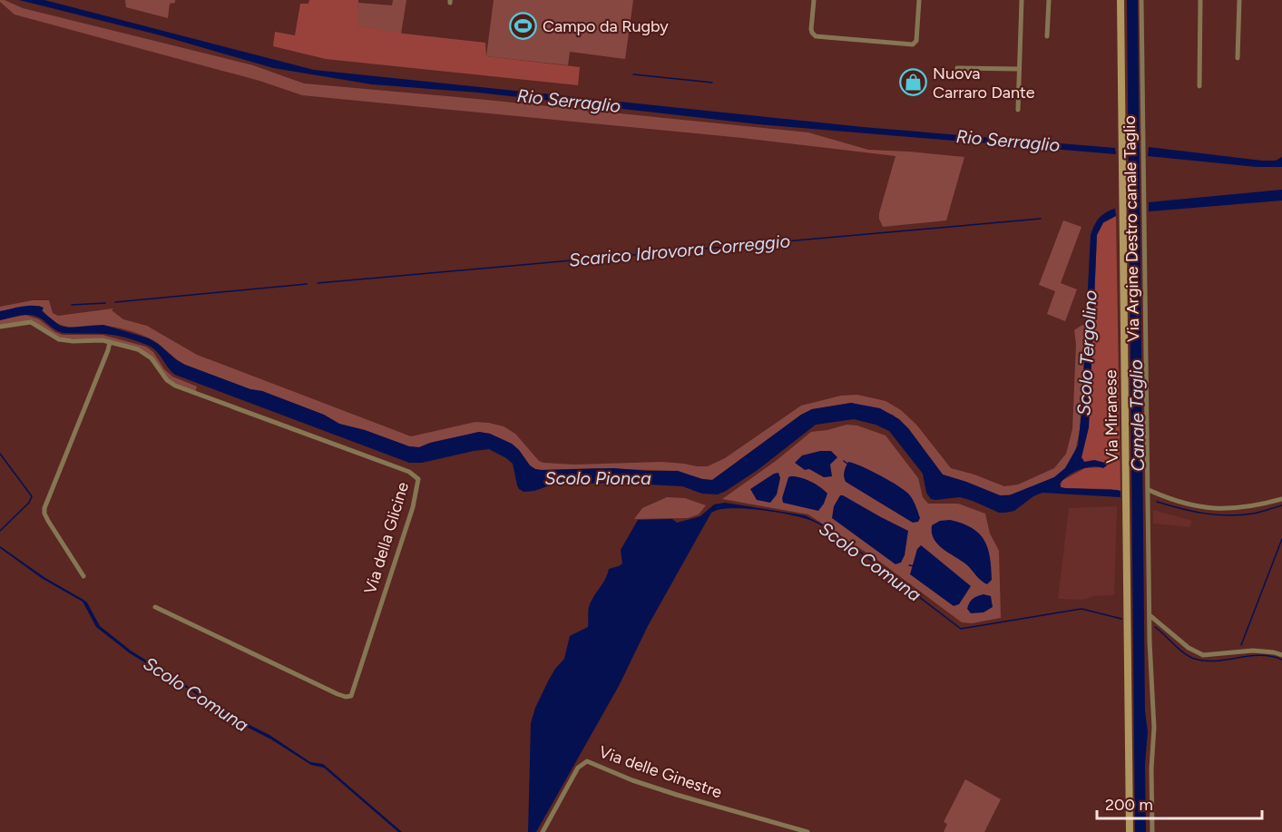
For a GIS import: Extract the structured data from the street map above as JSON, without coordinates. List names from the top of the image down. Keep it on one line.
{"streets":{"main road":["Via Miranese"],"street":["Via Argine Destro canale Taglio","Via della Glicine","Via delle Ginestre"]},"water":["Rio Serraglio","Scarico Idrovora Correggio","Scolo Tergolino","Canale Taglio","Scolo Pionca","Scolo Comuna"],"places":{"sports":["Campo da Rugby"],"shop":["Nuova Carraro Dante"]},"scale_bar":"200 m"}
